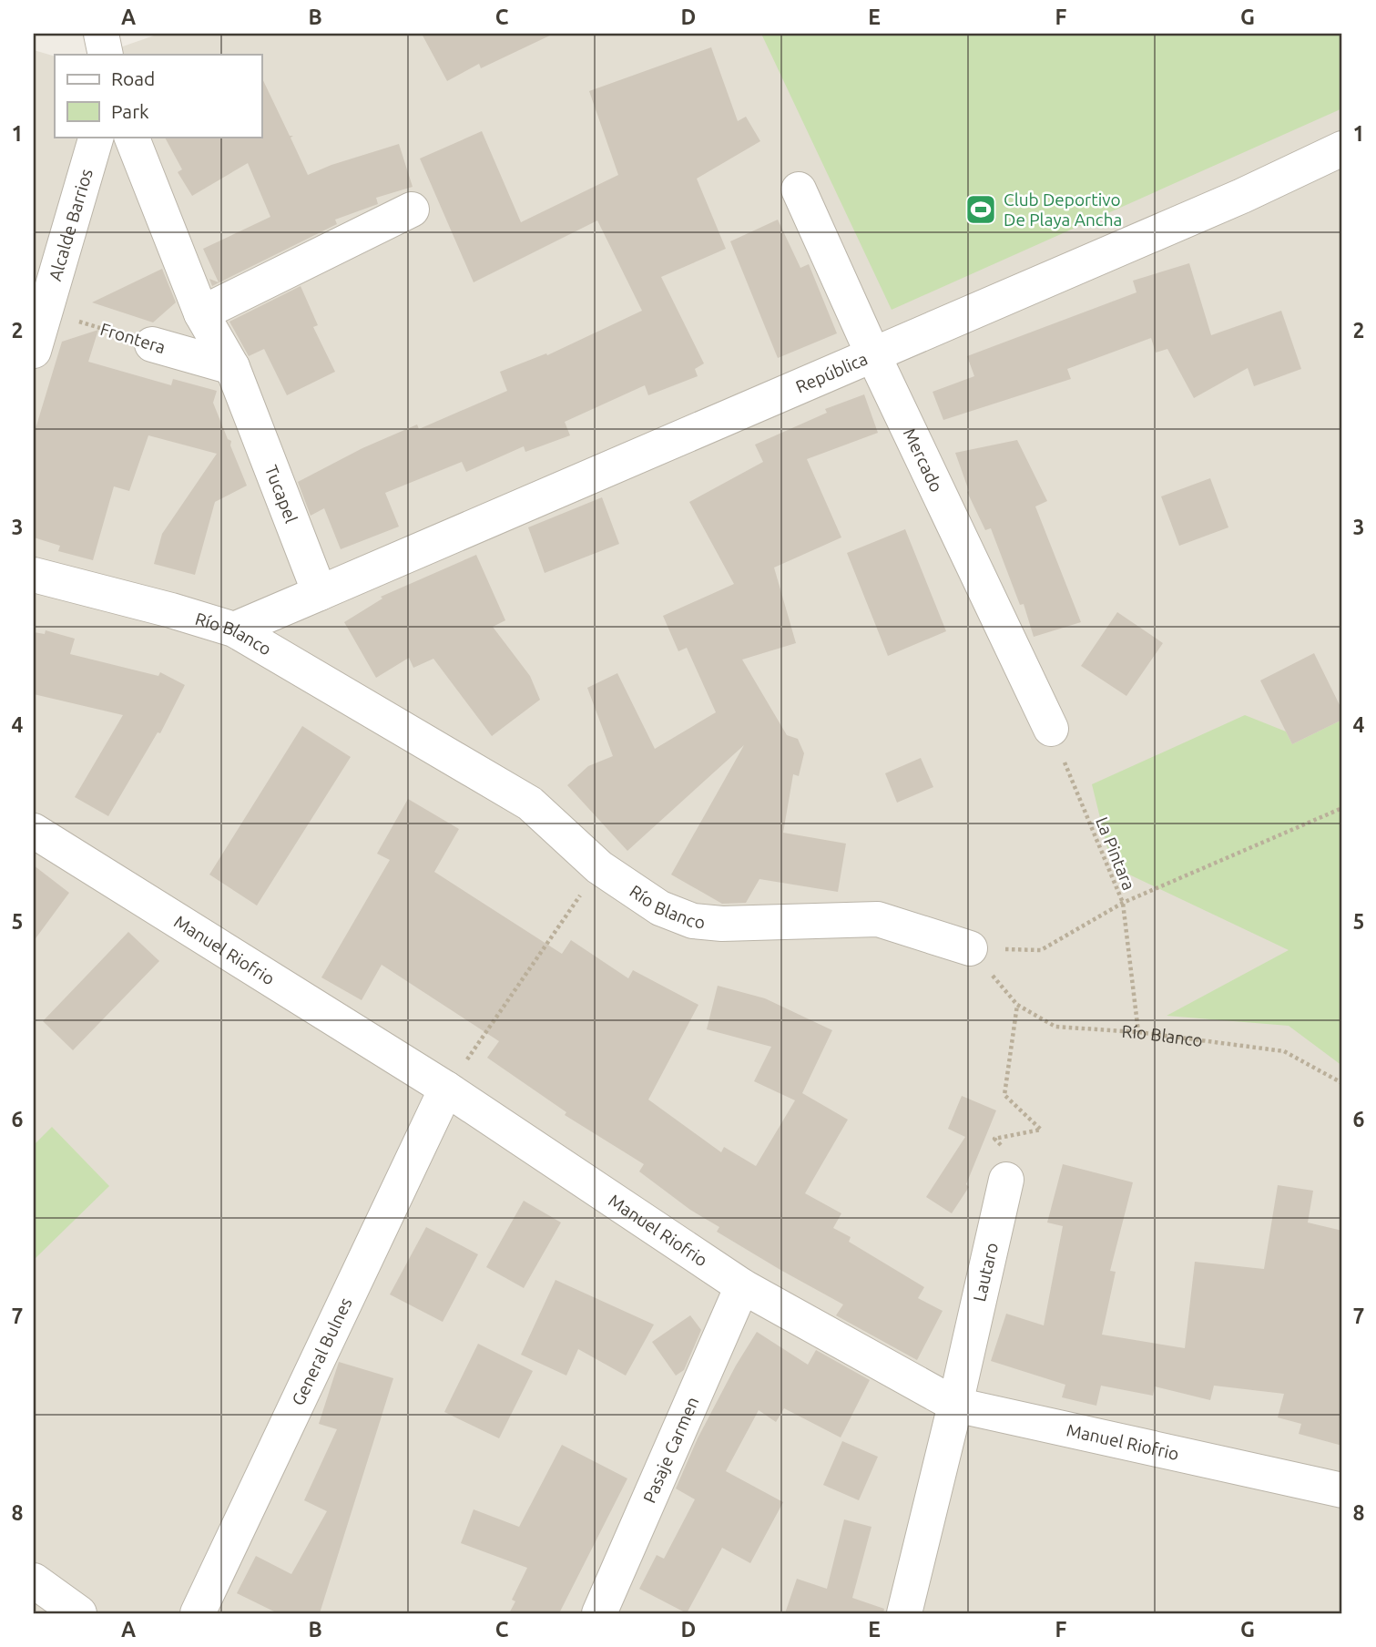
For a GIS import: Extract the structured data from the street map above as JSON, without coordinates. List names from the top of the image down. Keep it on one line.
{"streets":{"street":["Alcalde Barrios","Frontera","República","Mercado","Tucapel","Río Blanco","Manuel Riofrio","Lautaro","General Bulnes","Pasaje Carmen"],"path":["La Pintara"]},"crossings":[["Alcalde Barrios","Frontera"],["Frontera","Tucapel"],["República","Mercado"],["República","Tucapel"],["Mercado","La Pintara"],["Río Blanco","La Pintara"],["Manuel Riofrio","Lautaro"],["Manuel Riofrio","General Bulnes"],["Manuel Riofrio","Pasaje Carmen"]],"places":{"sports":["Club Deportivo De Playa Ancha"]},"legend":["Road","Park"],"grid":{"columns":["A","B","C","D","E","F","G"],"rows":["1","2","3","4","5","6","7","8"]}}
